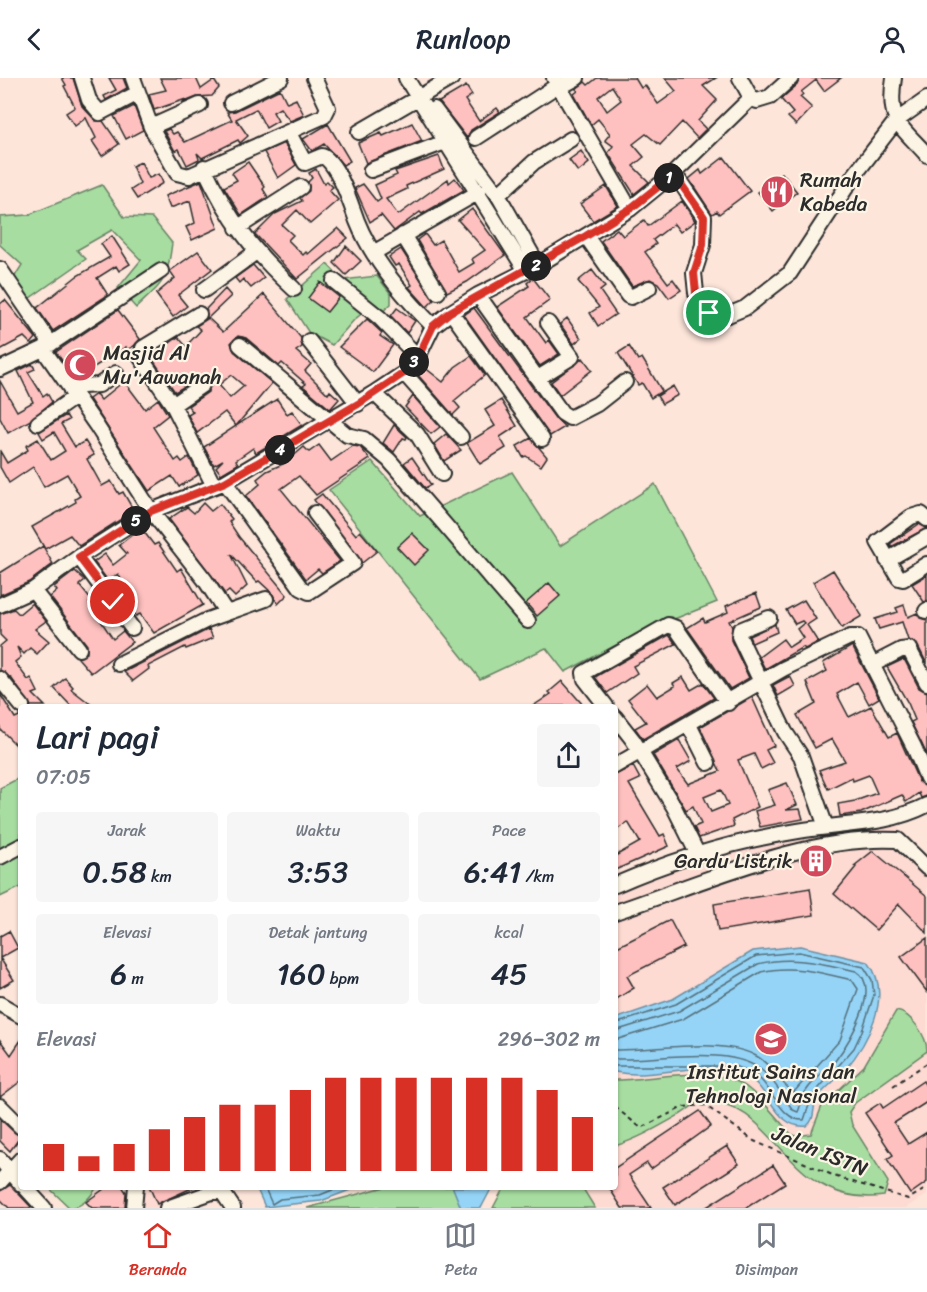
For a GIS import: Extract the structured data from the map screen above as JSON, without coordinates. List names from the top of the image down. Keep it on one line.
{"streets":{"path":["Jalan ISTN"]},"places":{"restaurant":["Rumah Kabeda"],"mosque":["Masjid Al Mu'Aawanah"],"building":["Gardu Listrik"],"school or university":["Institut Sains dan Tehnologi Nasional"]},"page":{"header":"Runloop","pins":["1","2","3","4","5"],"heading":["Lari pagi","07:05"],"stats":[["Jarak","0.58 km"],["Waktu","3:53"],["Pace","6:41 /km"],["Elevasi","6 m"],["Detak jantung","160 bpm"],["kcal","45"]],"chart":["Elevasi","296–302 m"],"tabs":["Beranda","Peta","Disimpan"]}}
